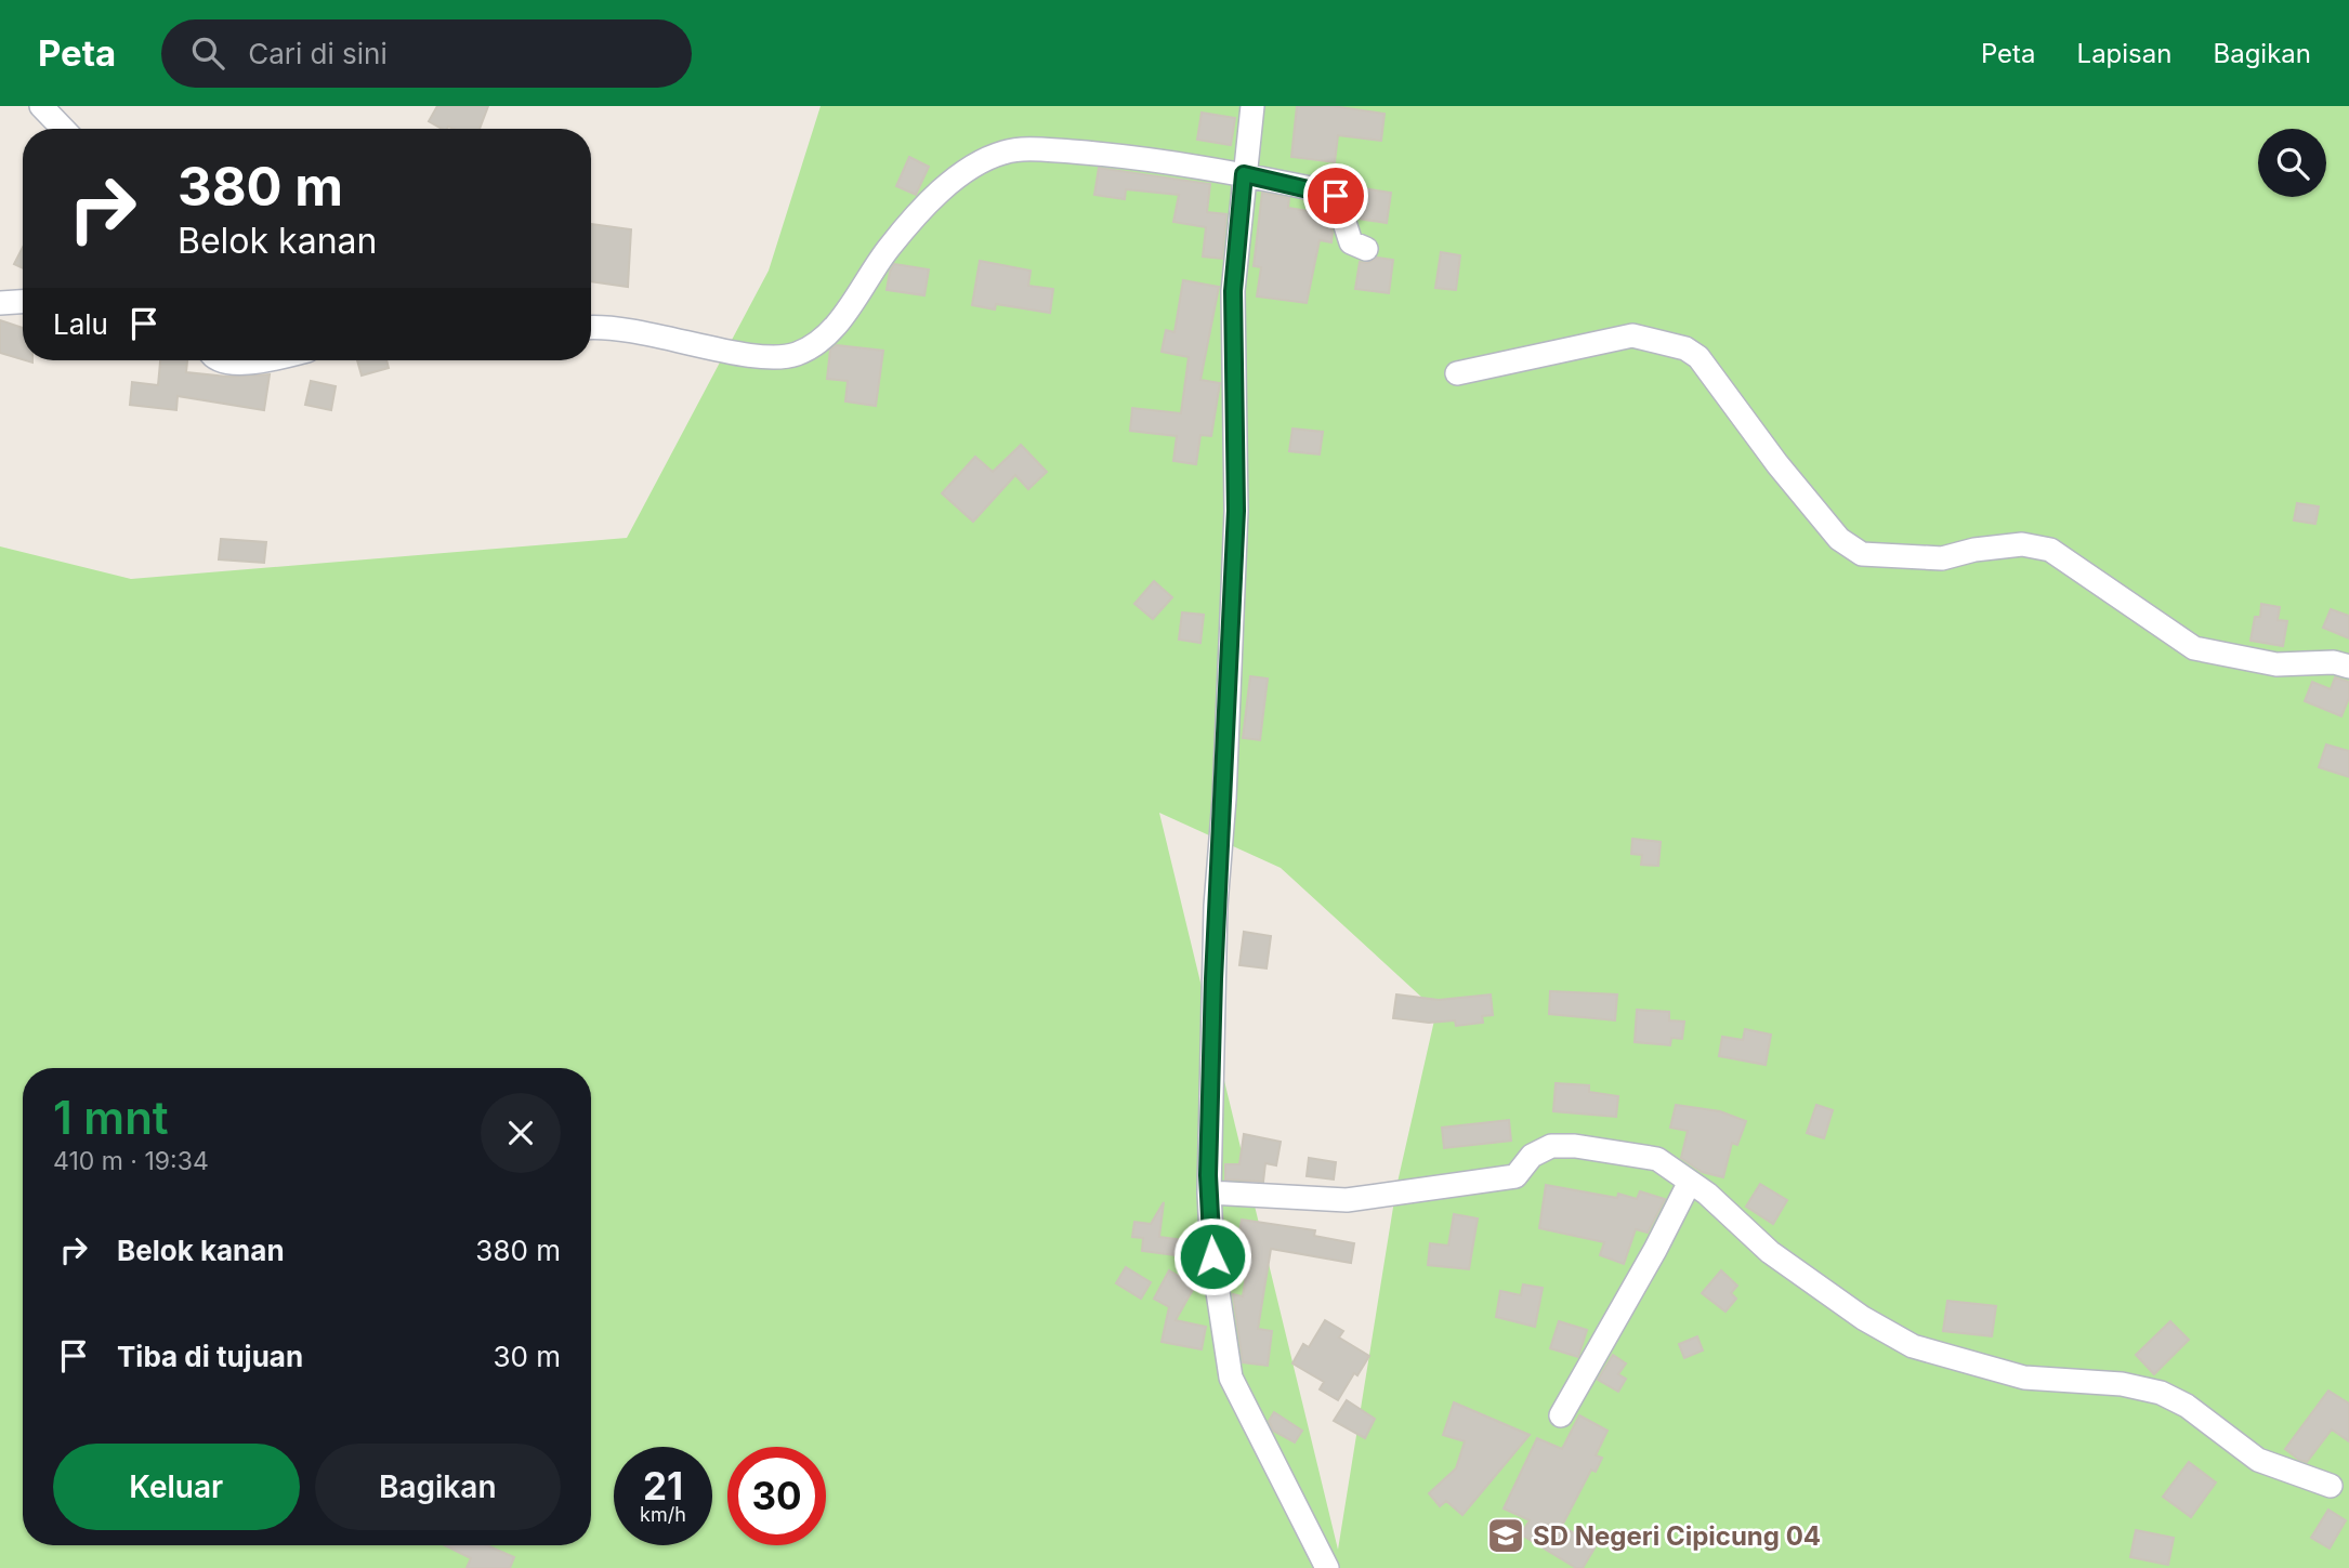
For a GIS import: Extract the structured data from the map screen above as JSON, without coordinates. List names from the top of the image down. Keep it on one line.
{"places":{"school or university":["SD Negeri Cipicung 04"]},"page":{"header":"Peta","search":"Cari di sini","nav":["Peta","Lapisan","Bagikan"],"turn":["380 m","Belok kanan"],"then":"Lalu","heading":["1 mnt","410 m · 19:34"],"list":[{"name":"Belok kanan","value":"380 m"},{"name":"Tiba di tujuan","value":"30 m"}],"buttons":["Keluar","Bagikan"],"speed":"21 km/h","limit":"30"}}
